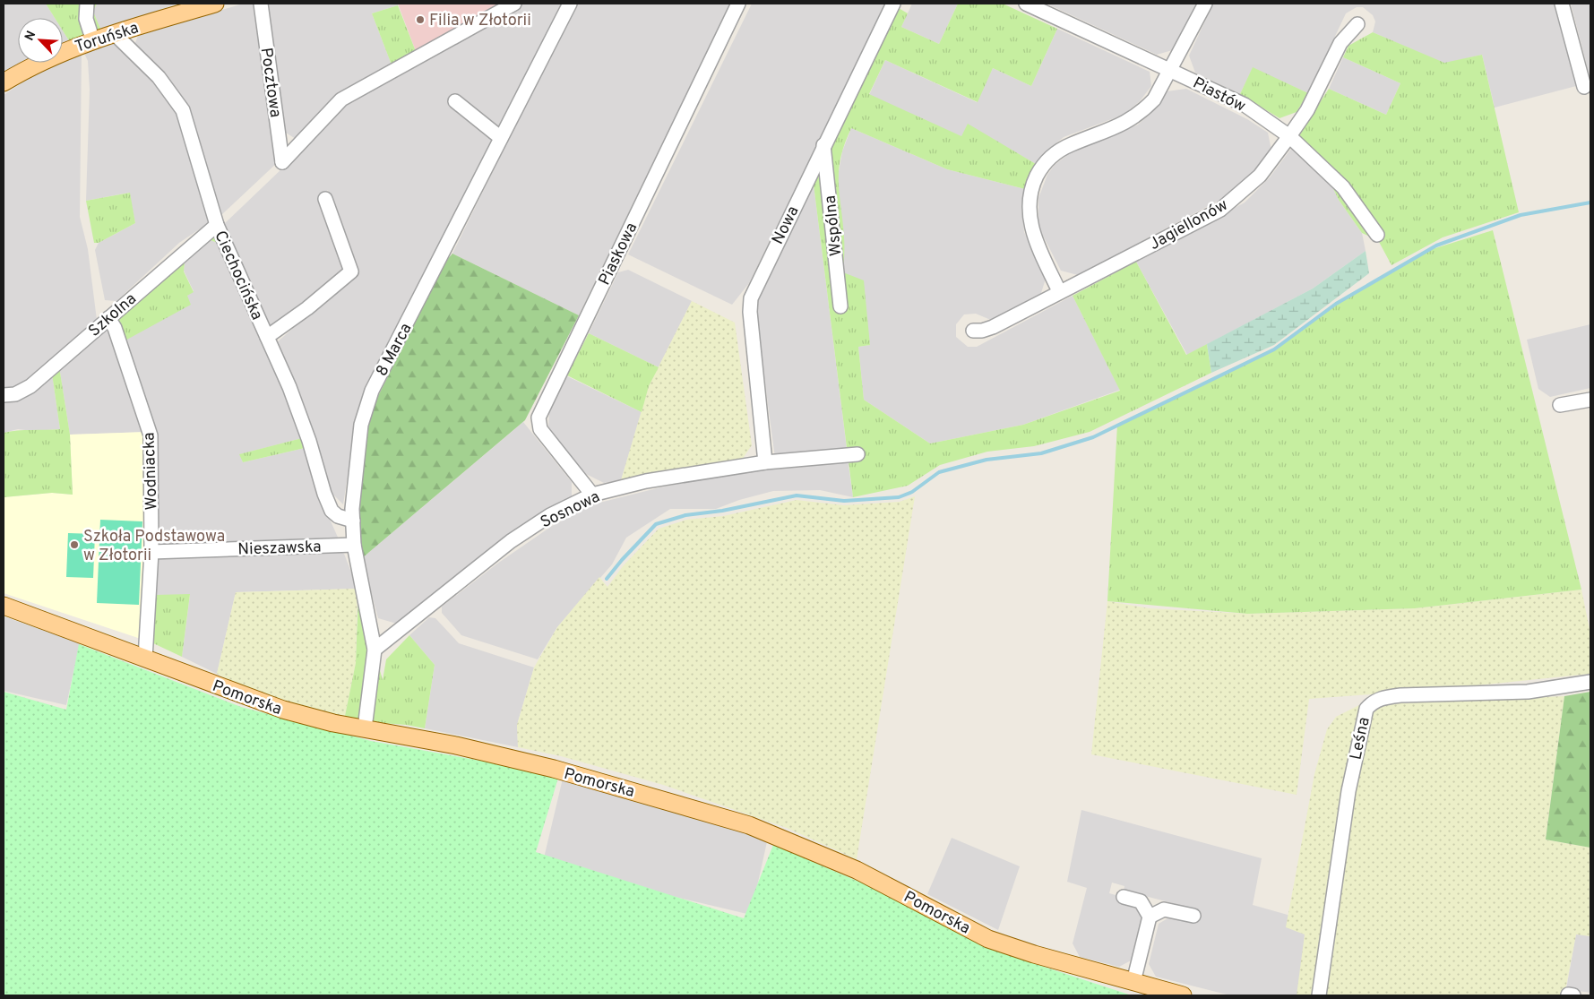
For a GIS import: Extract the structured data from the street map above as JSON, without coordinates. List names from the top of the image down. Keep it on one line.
{"streets":{"main road":["Toruńska","Pomorska"],"street":["Pocztowa","Piastów","Jagiellonów","Nowa","Wspólna","Piaskowa","Ciechocińska","Szkolna","8 Marca","Wodniacka","Sosnowa","Nieszawska","Leśna"]},"crossings":[["Toruńska","Ciechocińska"],["Piastów","Jagiellonów"],["Nowa","Wspólna"],["Nowa","Sosnowa"],["Piaskowa","Sosnowa"],["Ciechocińska","Szkolna"],["Ciechocińska","8 Marca"],["Szkolna","Wodniacka"],["8 Marca","Sosnowa"],["8 Marca","Nieszawska"],["8 Marca","Pomorska"],["Wodniacka","Nieszawska"],["Wodniacka","Pomorska"]],"places":["Filia w Złotorii","Szkoła Podstawowa w Złotorii"],"north":"top left"}
